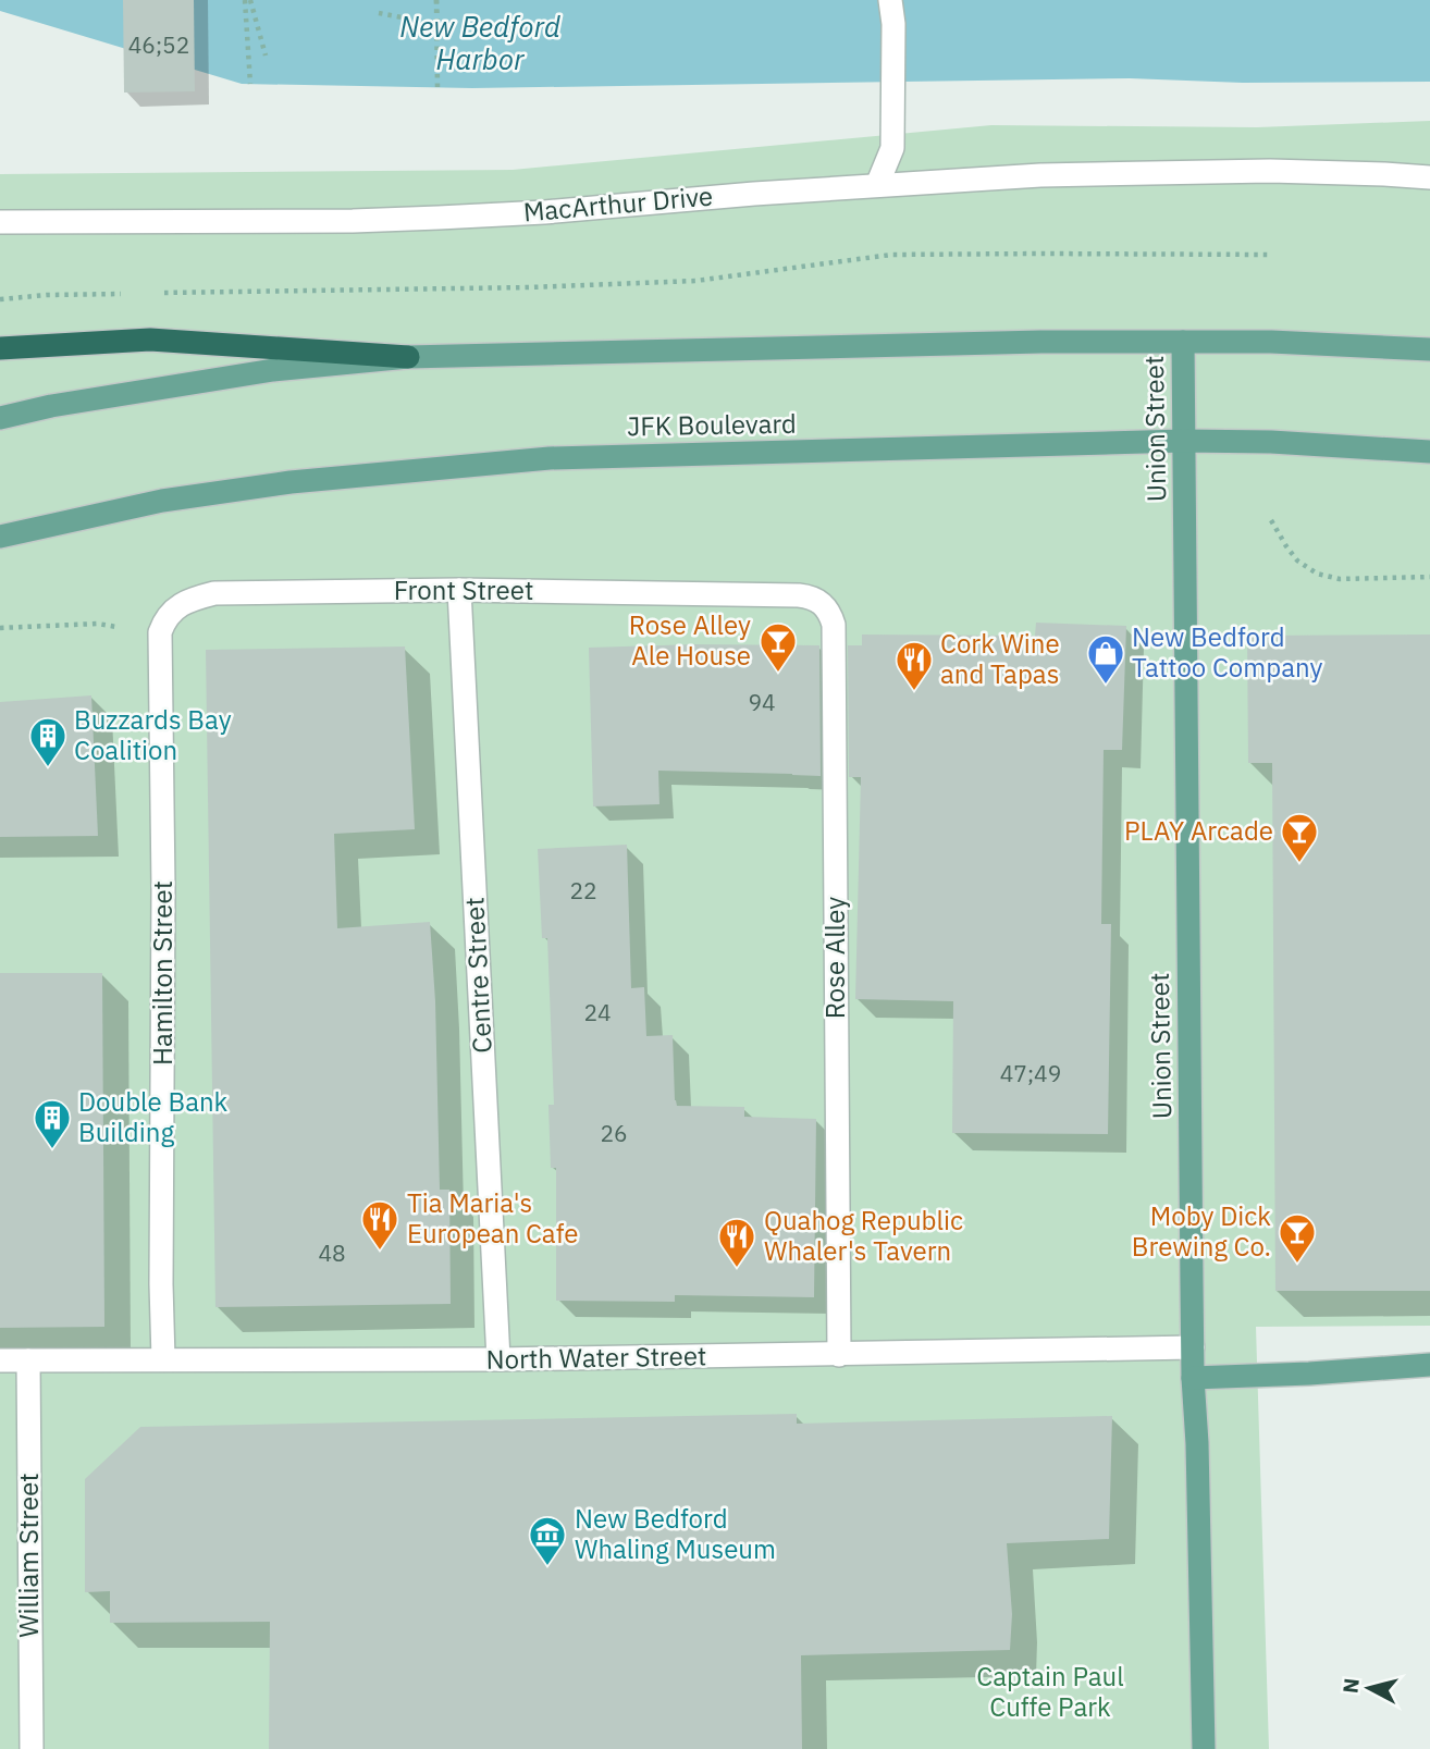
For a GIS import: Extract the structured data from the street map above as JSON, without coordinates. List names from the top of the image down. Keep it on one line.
{"streets":{"main road":["JFK Boulevard","Union Street"],"street":["MacArthur Drive","Front Street","Rose Alley","Hamilton Street","Centre Street","North Water Street","William Street"]},"crossings":[["JFK Boulevard","Union Street"],["Union Street","North Water Street"],["Front Street","Rose Alley"],["Front Street","Hamilton Street"],["Front Street","Centre Street"],["Rose Alley","North Water Street"],["Hamilton Street","North Water Street"],["Centre Street","North Water Street"],["North Water Street","William Street"]],"water":["New Bedford Harbor"],"parks":["Captain Paul Cuffe Park"],"places":{"bar":["Rose Alley Ale House","PLAY Arcade","Moby Dick Brewing Co."],"shop":["New Bedford Tattoo Company"],"restaurant":["Cork Wine and Tapas","Tia Maria's European Cafe","Quahog Republic Whaler's Tavern"],"building":["Buzzards Bay Coalition","Double Bank Building"],"museum":["New Bedford Whaling Museum"]},"house_numbers":["46;52","94","22","24","47;49","26","48"],"north":"left"}
